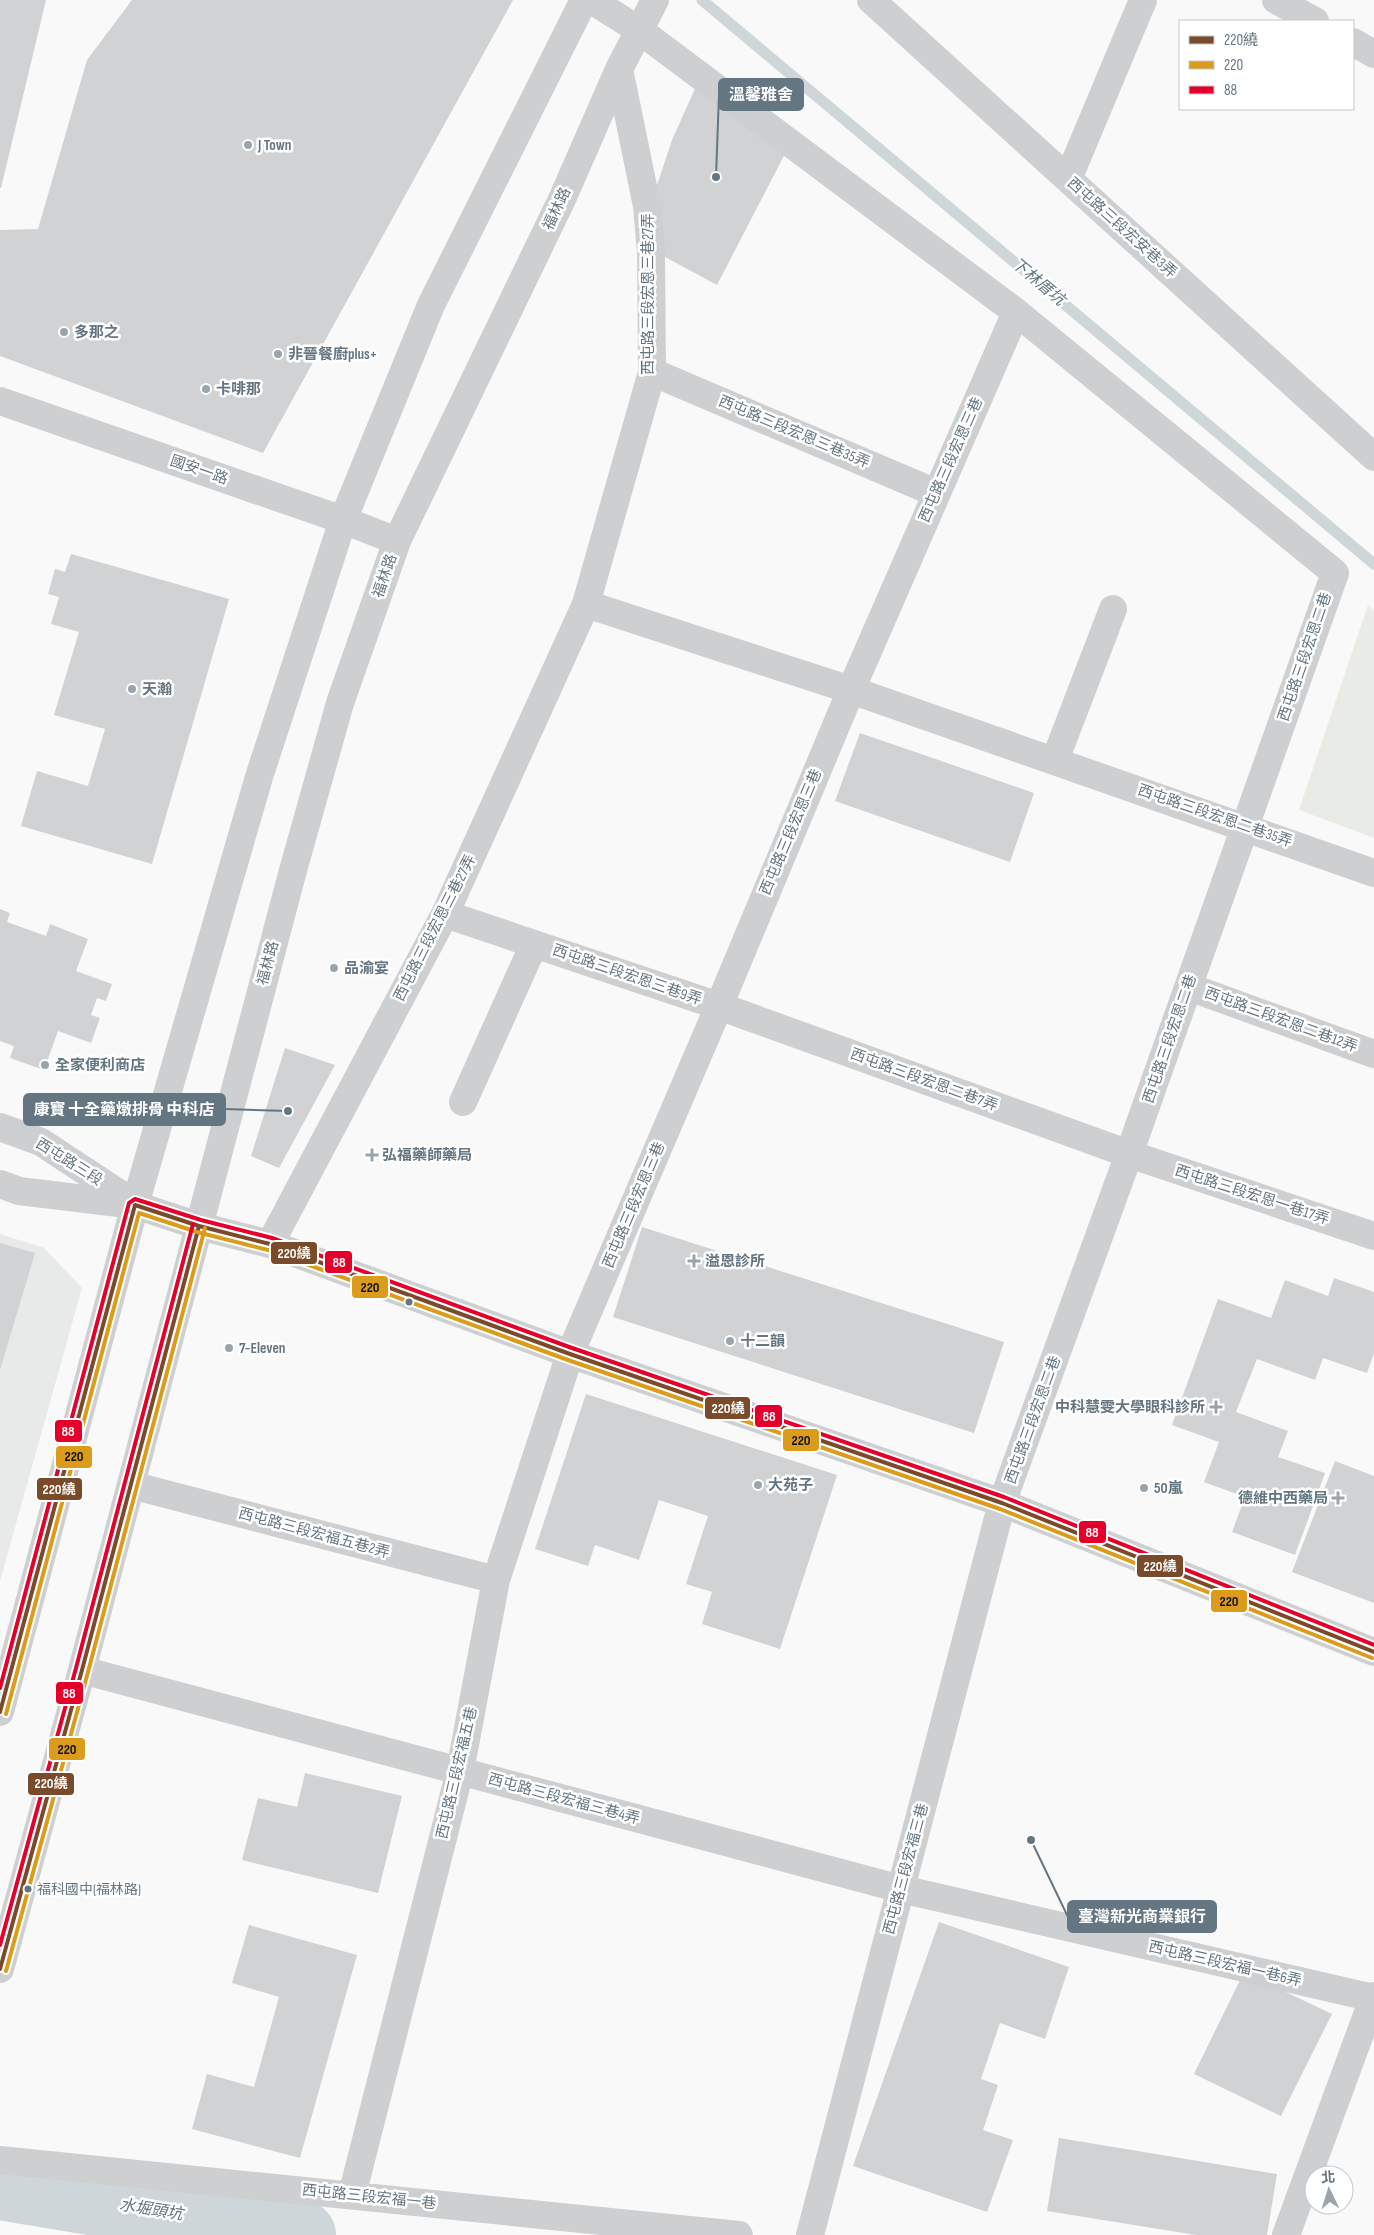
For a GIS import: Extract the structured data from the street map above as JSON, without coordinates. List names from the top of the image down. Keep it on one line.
{"streets":{"street":["福林路","西屯路三段宏安巷3弄","西屯路三段宏恩三巷27弄","西屯路三段宏恩三巷35弄","西屯路三段宏恩三巷","國安一路","西屯路三段宏恩二巷","西屯路三段宏恩二巷35弄","西屯路三段宏恩三巷9弄","西屯路三段宏恩二巷12弄","西屯路三段宏恩二巷7弄","西屯路三段","西屯路三段宏恩一巷17弄","西屯路三段宏福五巷2弄","西屯路三段宏福五巷","西屯路三段宏福三巷4弄","西屯路三段宏福三巷","西屯路三段宏福一巷6弄","西屯路三段宏福一巷"]},"crossings":[["福林路","西屯路三段宏恩三巷27弄"],["福林路","國安一路"],["福林路","西屯路三段"],["福林路","西屯路三段宏福五巷2弄"],["福林路","西屯路三段宏福三巷4弄"],["西屯路三段宏恩三巷27弄","西屯路三段宏恩三巷35弄"],["西屯路三段宏恩三巷27弄","西屯路三段宏恩三巷9弄"],["西屯路三段宏恩三巷27弄","西屯路三段"],["西屯路三段宏恩三巷35弄","西屯路三段宏恩三巷"],["西屯路三段宏恩三巷","西屯路三段宏恩二巷"],["西屯路三段宏恩三巷","西屯路三段宏恩二巷35弄"],["西屯路三段宏恩三巷","西屯路三段宏恩三巷9弄"],["西屯路三段宏恩三巷","西屯路三段宏恩二巷7弄"],["西屯路三段宏恩三巷","西屯路三段"],["西屯路三段宏恩三巷","西屯路三段宏福五巷"],["西屯路三段宏恩二巷","西屯路三段宏恩二巷35弄"],["西屯路三段宏恩二巷","西屯路三段宏恩二巷12弄"],["西屯路三段宏恩二巷","西屯路三段宏恩二巷7弄"],["西屯路三段宏恩二巷","西屯路三段"],["西屯路三段宏恩二巷","西屯路三段宏恩一巷17弄"],["西屯路三段宏恩二巷","西屯路三段宏福三巷"],["西屯路三段宏恩三巷9弄","西屯路三段宏恩二巷7弄"],["西屯路三段宏恩二巷7弄","西屯路三段宏恩一巷17弄"],["西屯路三段","西屯路三段宏福五巷"],["西屯路三段","西屯路三段宏福三巷"],["西屯路三段宏福五巷2弄","西屯路三段宏福五巷"],["西屯路三段宏福五巷","西屯路三段宏福三巷4弄"],["西屯路三段宏福五巷","西屯路三段宏福一巷"],["西屯路三段宏福三巷4弄","西屯路三段宏福三巷"],["西屯路三段宏福三巷4弄","西屯路三段宏福一巷6弄"],["西屯路三段宏福三巷","西屯路三段宏福一巷6弄"]],"water":["下林厝坑","水堀頭坑"],"places":{"other":["J Town","溫馨雅舍","多那之","非晉餐廚plus+","卡啡那","天瀚","品渝宴","全家便利商店","康寶 十全藥燉排骨 中科店","十二韻","7-Eleven","大苑子","50嵐","臺灣新光商業銀行","福科國中(福林路)"],"health":["弘福藥師藥局","溢恩診所","中科慧雯大學眼科診所","德維中西藥局"]},"lines":["transit line 88","transit line 220繞","transit line 220"],"legend":["220繞","220","88"],"north":"top"}
